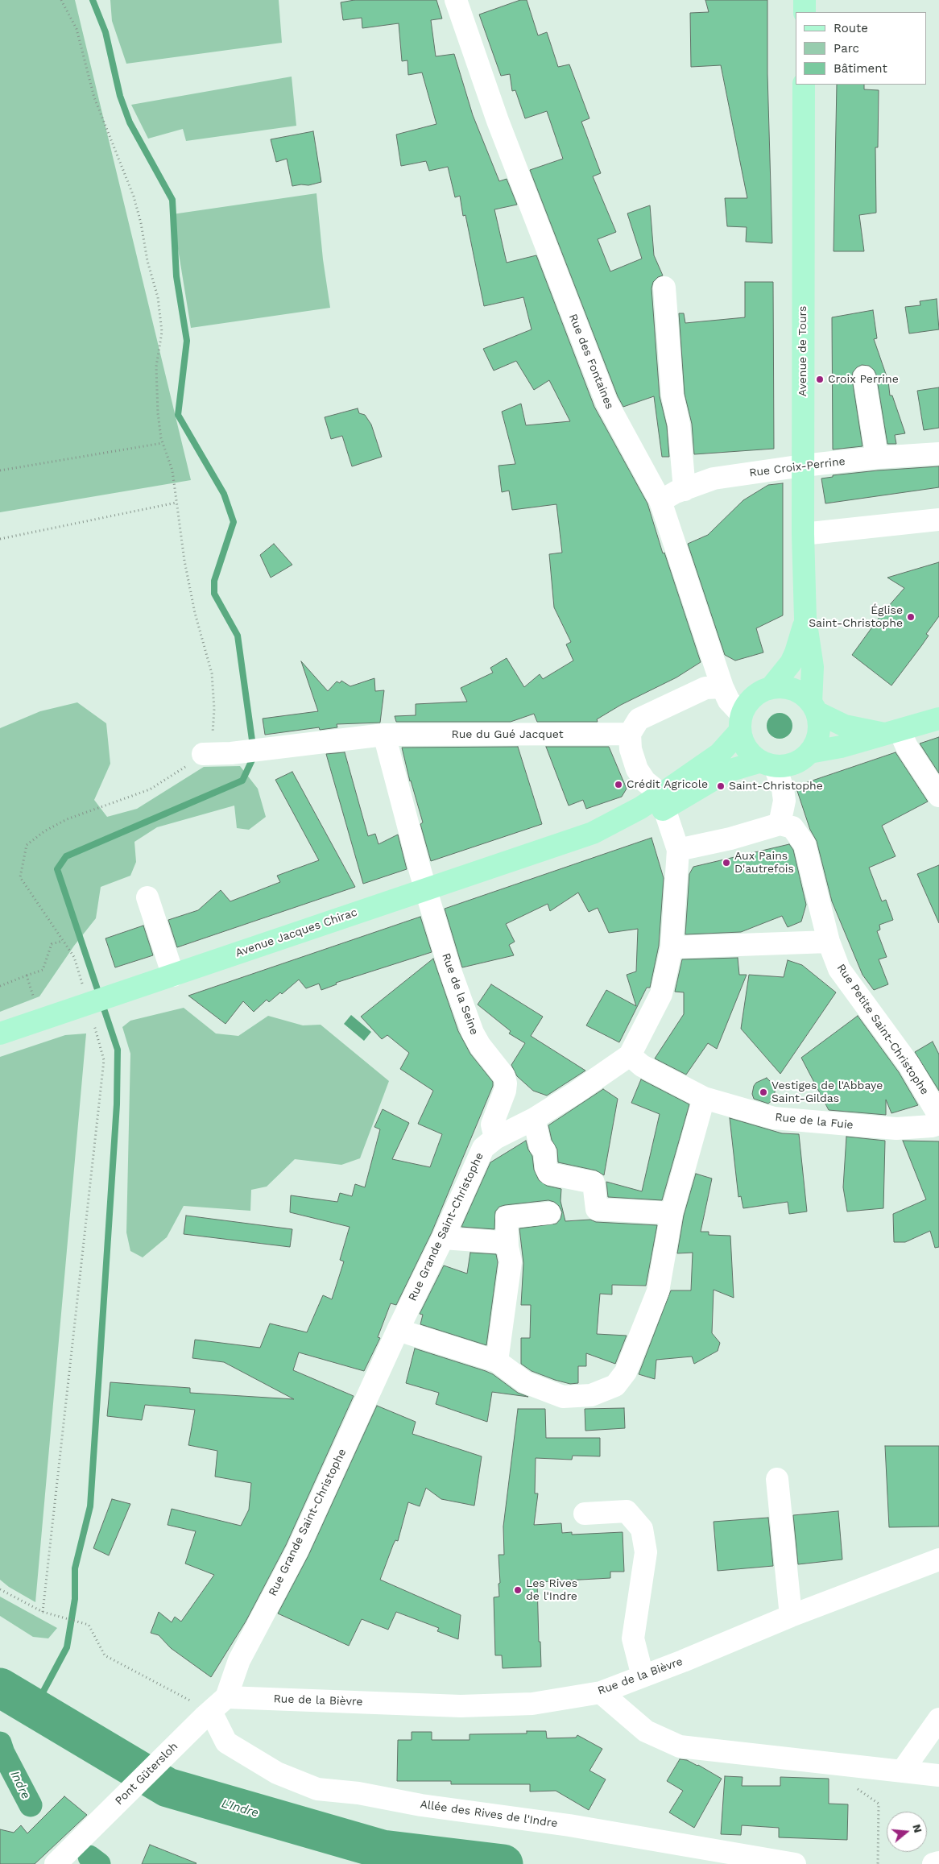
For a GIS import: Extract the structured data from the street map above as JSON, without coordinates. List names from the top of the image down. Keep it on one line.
{"streets":{"main road":["Avenue de Tours","Avenue Jacques Chirac"],"street":["Rue des Fontaines","Rue Croix-Perrine","Rue du Gué Jacquet","Rue de la Seine","Rue Petite Saint-Christophe","Rue de la Fuie","Rue Grande Saint-Christophe","Rue de la Bièvre","Pont Gütersloh","Allée des Rives de l'Indre"]},"crossings":[["Avenue de Tours","Rue des Fontaines"],["Avenue de Tours","Rue Croix-Perrine"],["Rue des Fontaines","Rue Croix-Perrine"],["Avenue Jacques Chirac","Rue de la Seine"],["Avenue Jacques Chirac","Rue Grande Saint-Christophe"],["Rue de la Seine","Rue Grande Saint-Christophe"],["Rue de la Fuie","Rue Grande Saint-Christophe"],["Rue Grande Saint-Christophe","Rue de la Bièvre"],["Rue Grande Saint-Christophe","Pont Gütersloh"],["Rue Grande Saint-Christophe","Allée des Rives de l'Indre"],["Rue de la Bièvre","Pont Gütersloh"],["Rue de la Bièvre","Allée des Rives de l'Indre"],["Pont Gütersloh","Allée des Rives de l'Indre"]],"water":["Indre","L'Indre"],"places":["Croix Perrine","Église Saint-Christophe","Crédit Agricole","Saint-Christophe","Aux Pains D'autrefois","Vestiges de l'Abbaye Saint-Gildas","Les Rives de l'Indre"],"legend":["Route","Parc","Bâtiment"],"north":"right"}
